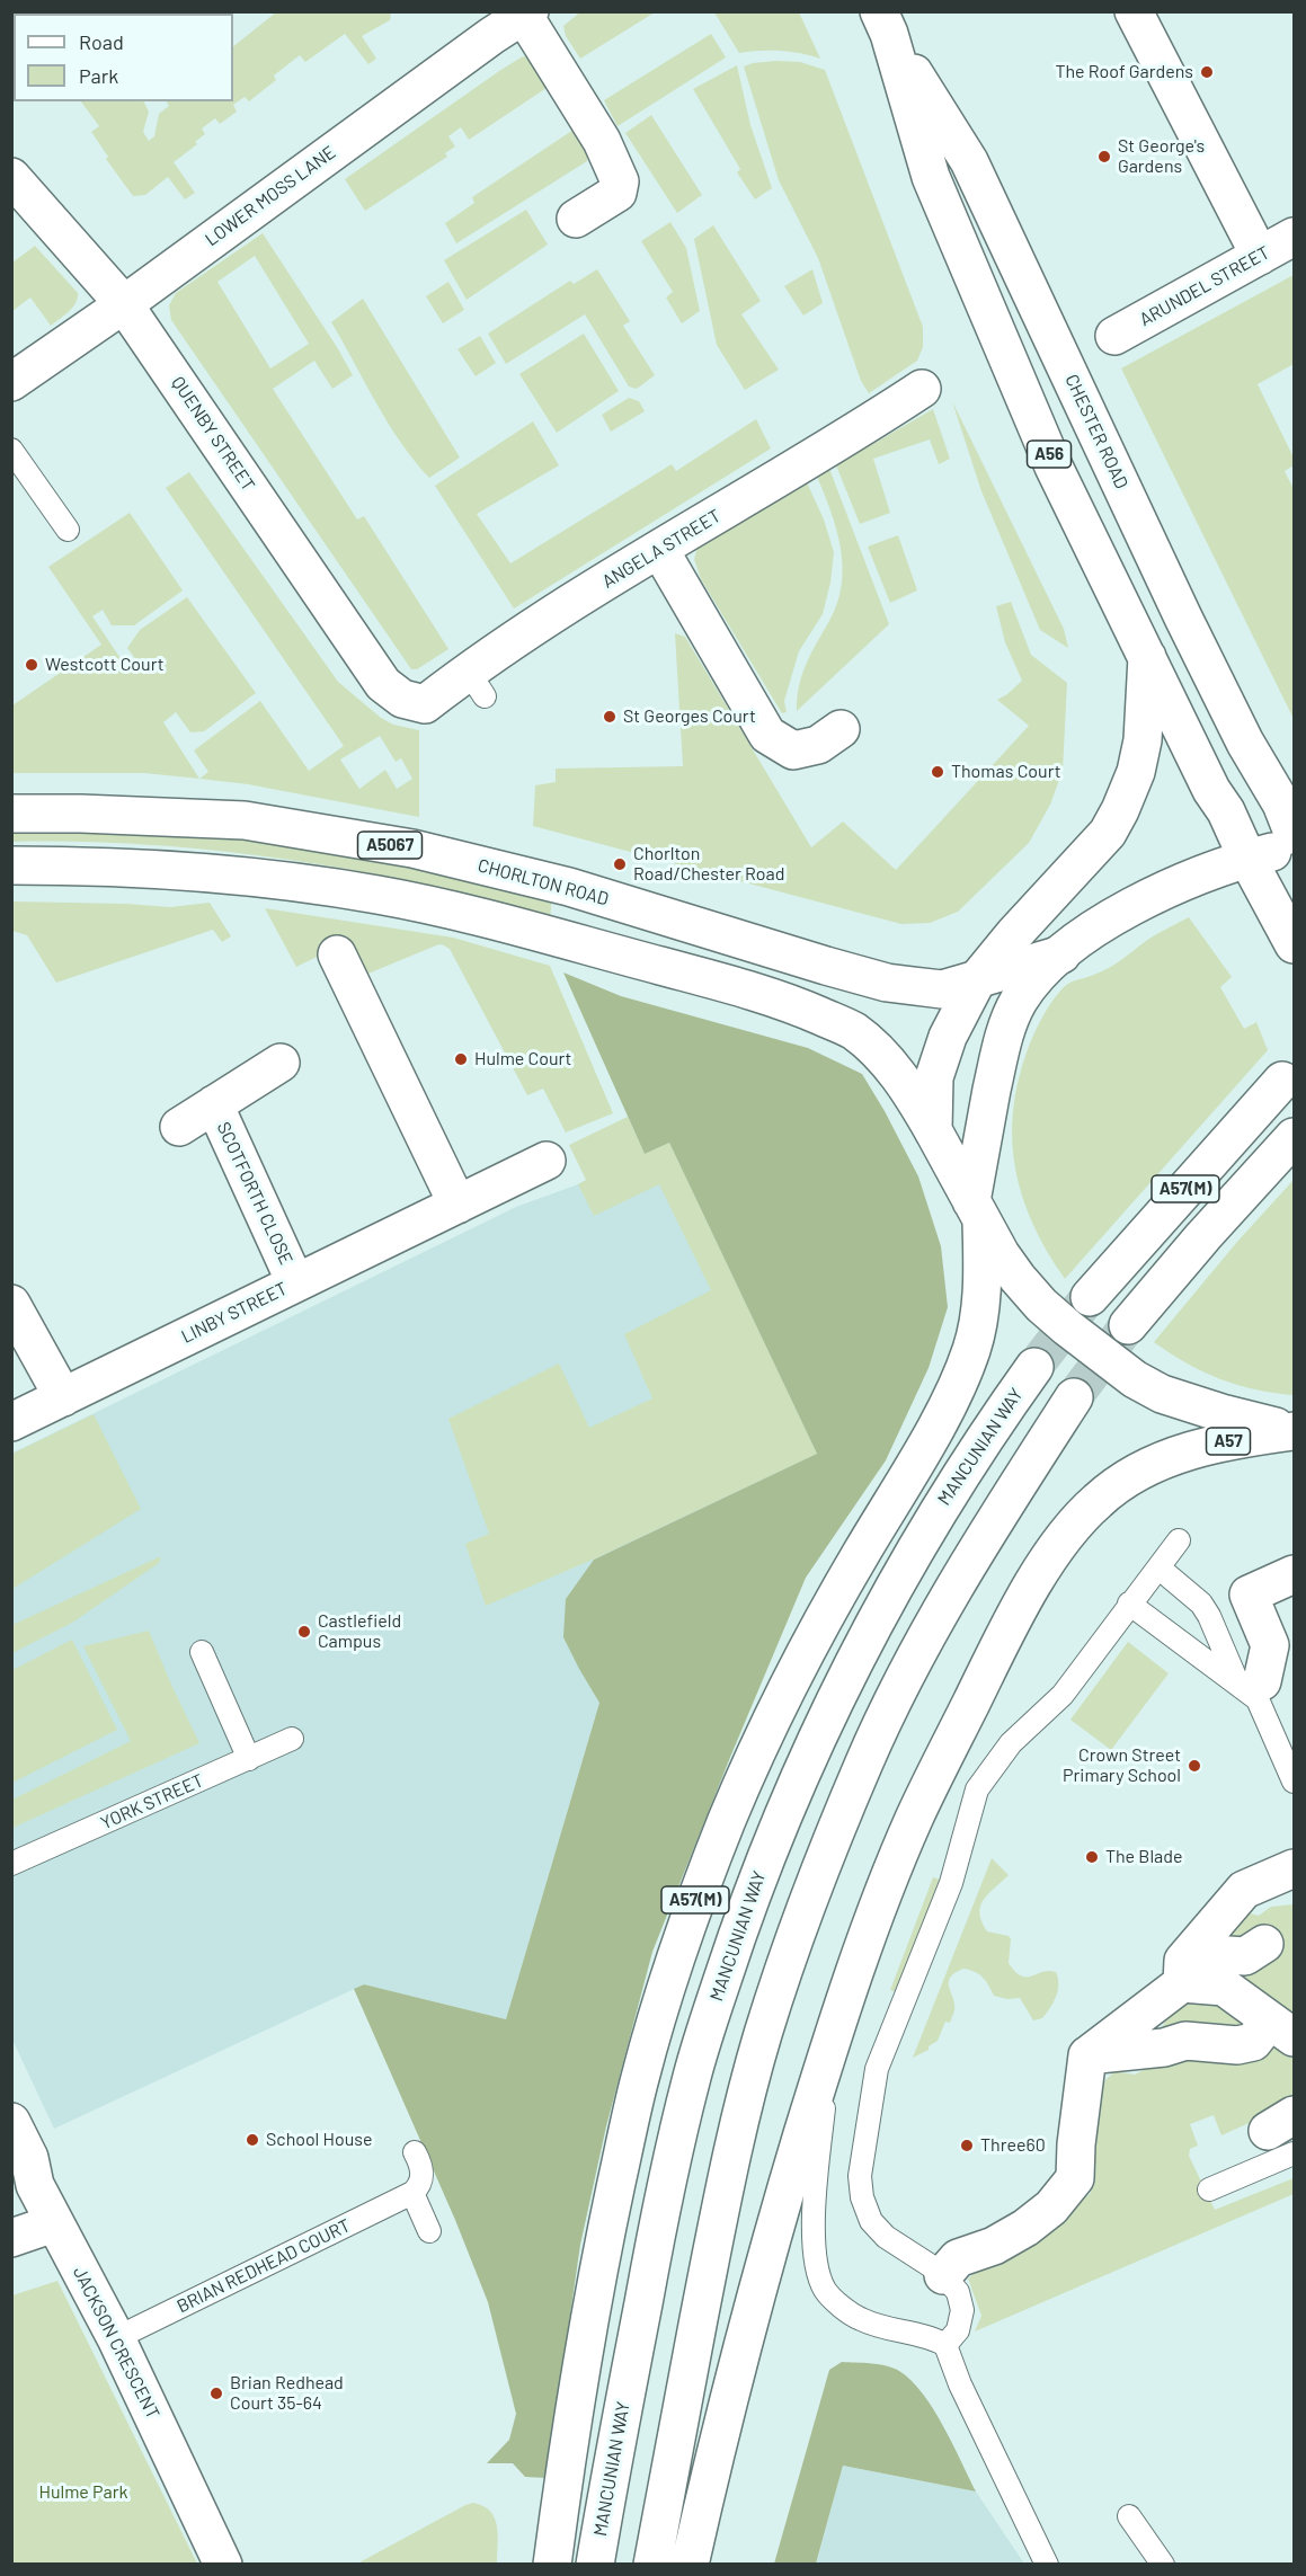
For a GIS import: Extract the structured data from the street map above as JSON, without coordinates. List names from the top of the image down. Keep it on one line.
{"streets":{"main road":["LOWER MOSS LANE","ARUNDEL STREET","CHESTER ROAD","QUENBY STREET","A56","ANGELA STREET","A5067","CHORLTON ROAD","A57(M)","SCOTFORTH CLOSE","LINBY STREET","A57","MANCUNIAN WAY","JACKSON CRESCENT"],"lane":["YORK STREET","BRIAN REDHEAD COURT"]},"crossings":[["LOWER MOSS LANE","QUENBY STREET"],["CHESTER ROAD","CHORLTON ROAD"],["QUENBY STREET","ANGELA STREET"],["SCOTFORTH CLOSE","LINBY STREET"],["BRIAN REDHEAD COURT","JACKSON CRESCENT"]],"parks":["Hulme Park"],"places":["The Roof Gardens","St George's Gardens","Westcott Court","St Georges Court","Thomas Court","Chorlton Road/Chester Road","Hulme Court","Castlefield Campus","Crown Street Primary School","The Blade","School House","Three60","Brian Redhead Court 35-64"],"legend":["Road","Park"]}
